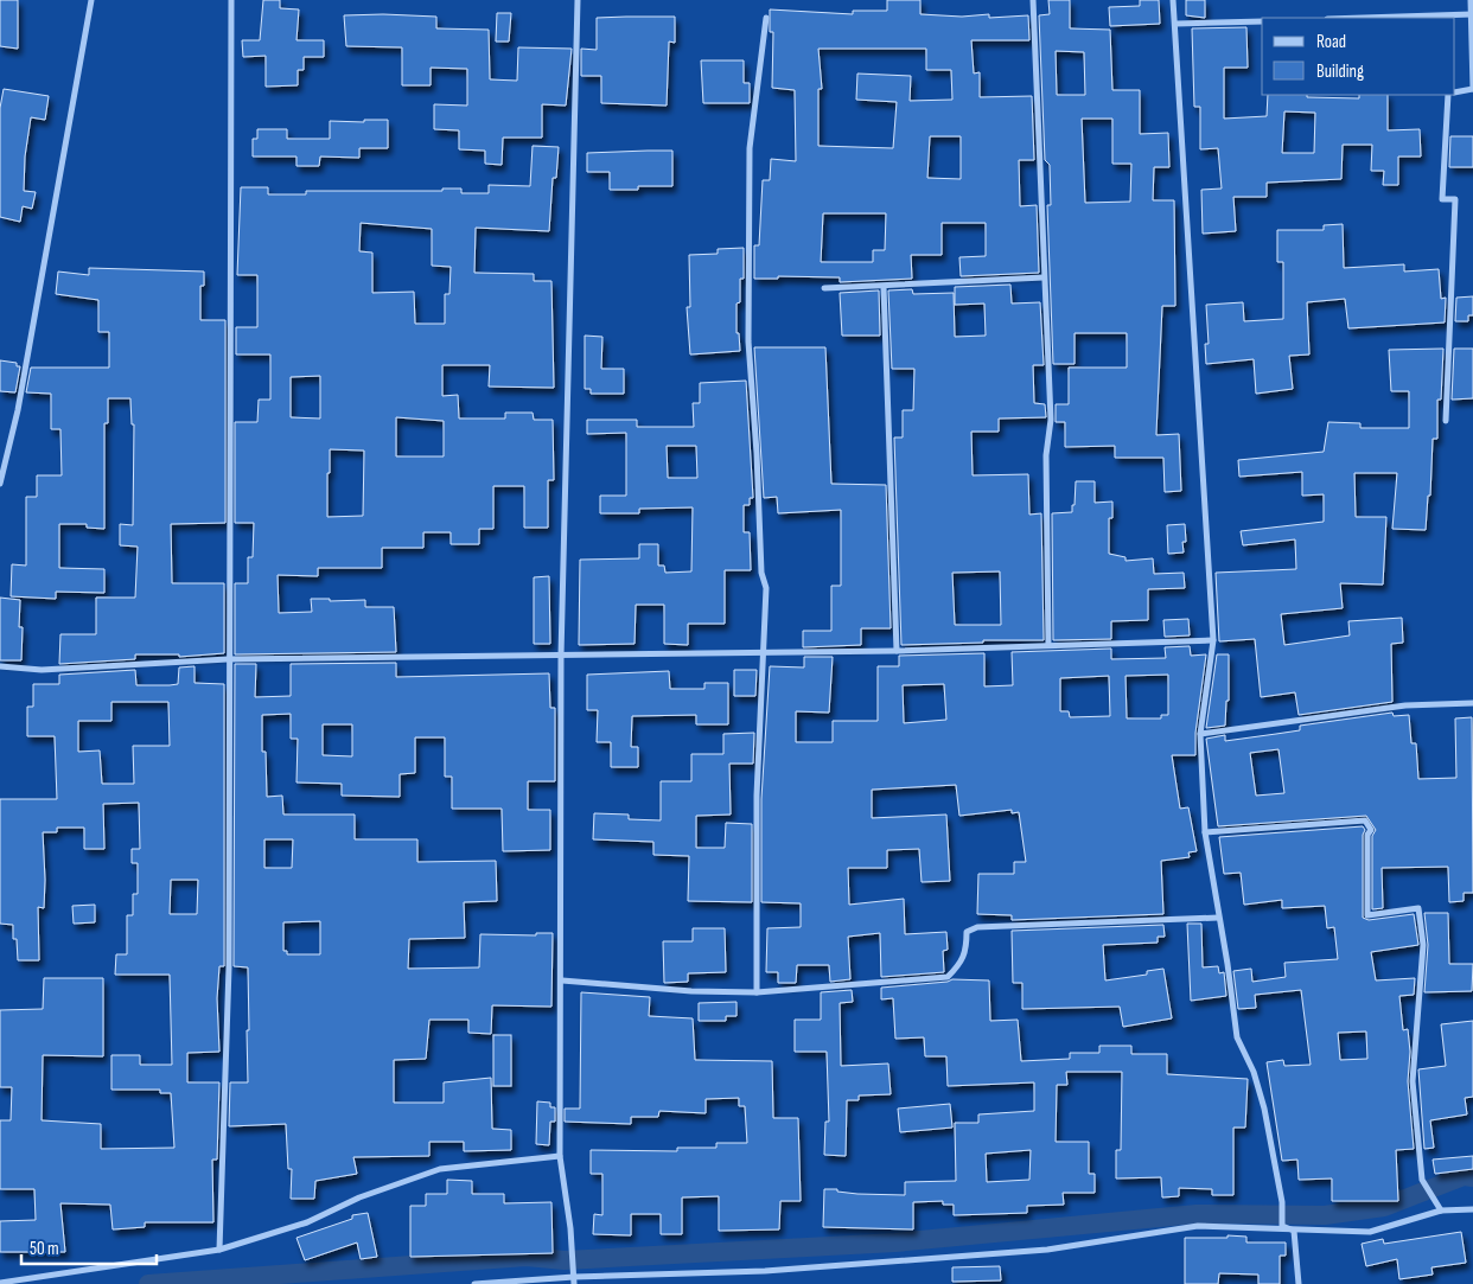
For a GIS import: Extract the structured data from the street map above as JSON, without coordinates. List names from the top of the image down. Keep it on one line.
{"legend":["Road","Building"],"scale_bar":"50 m"}
